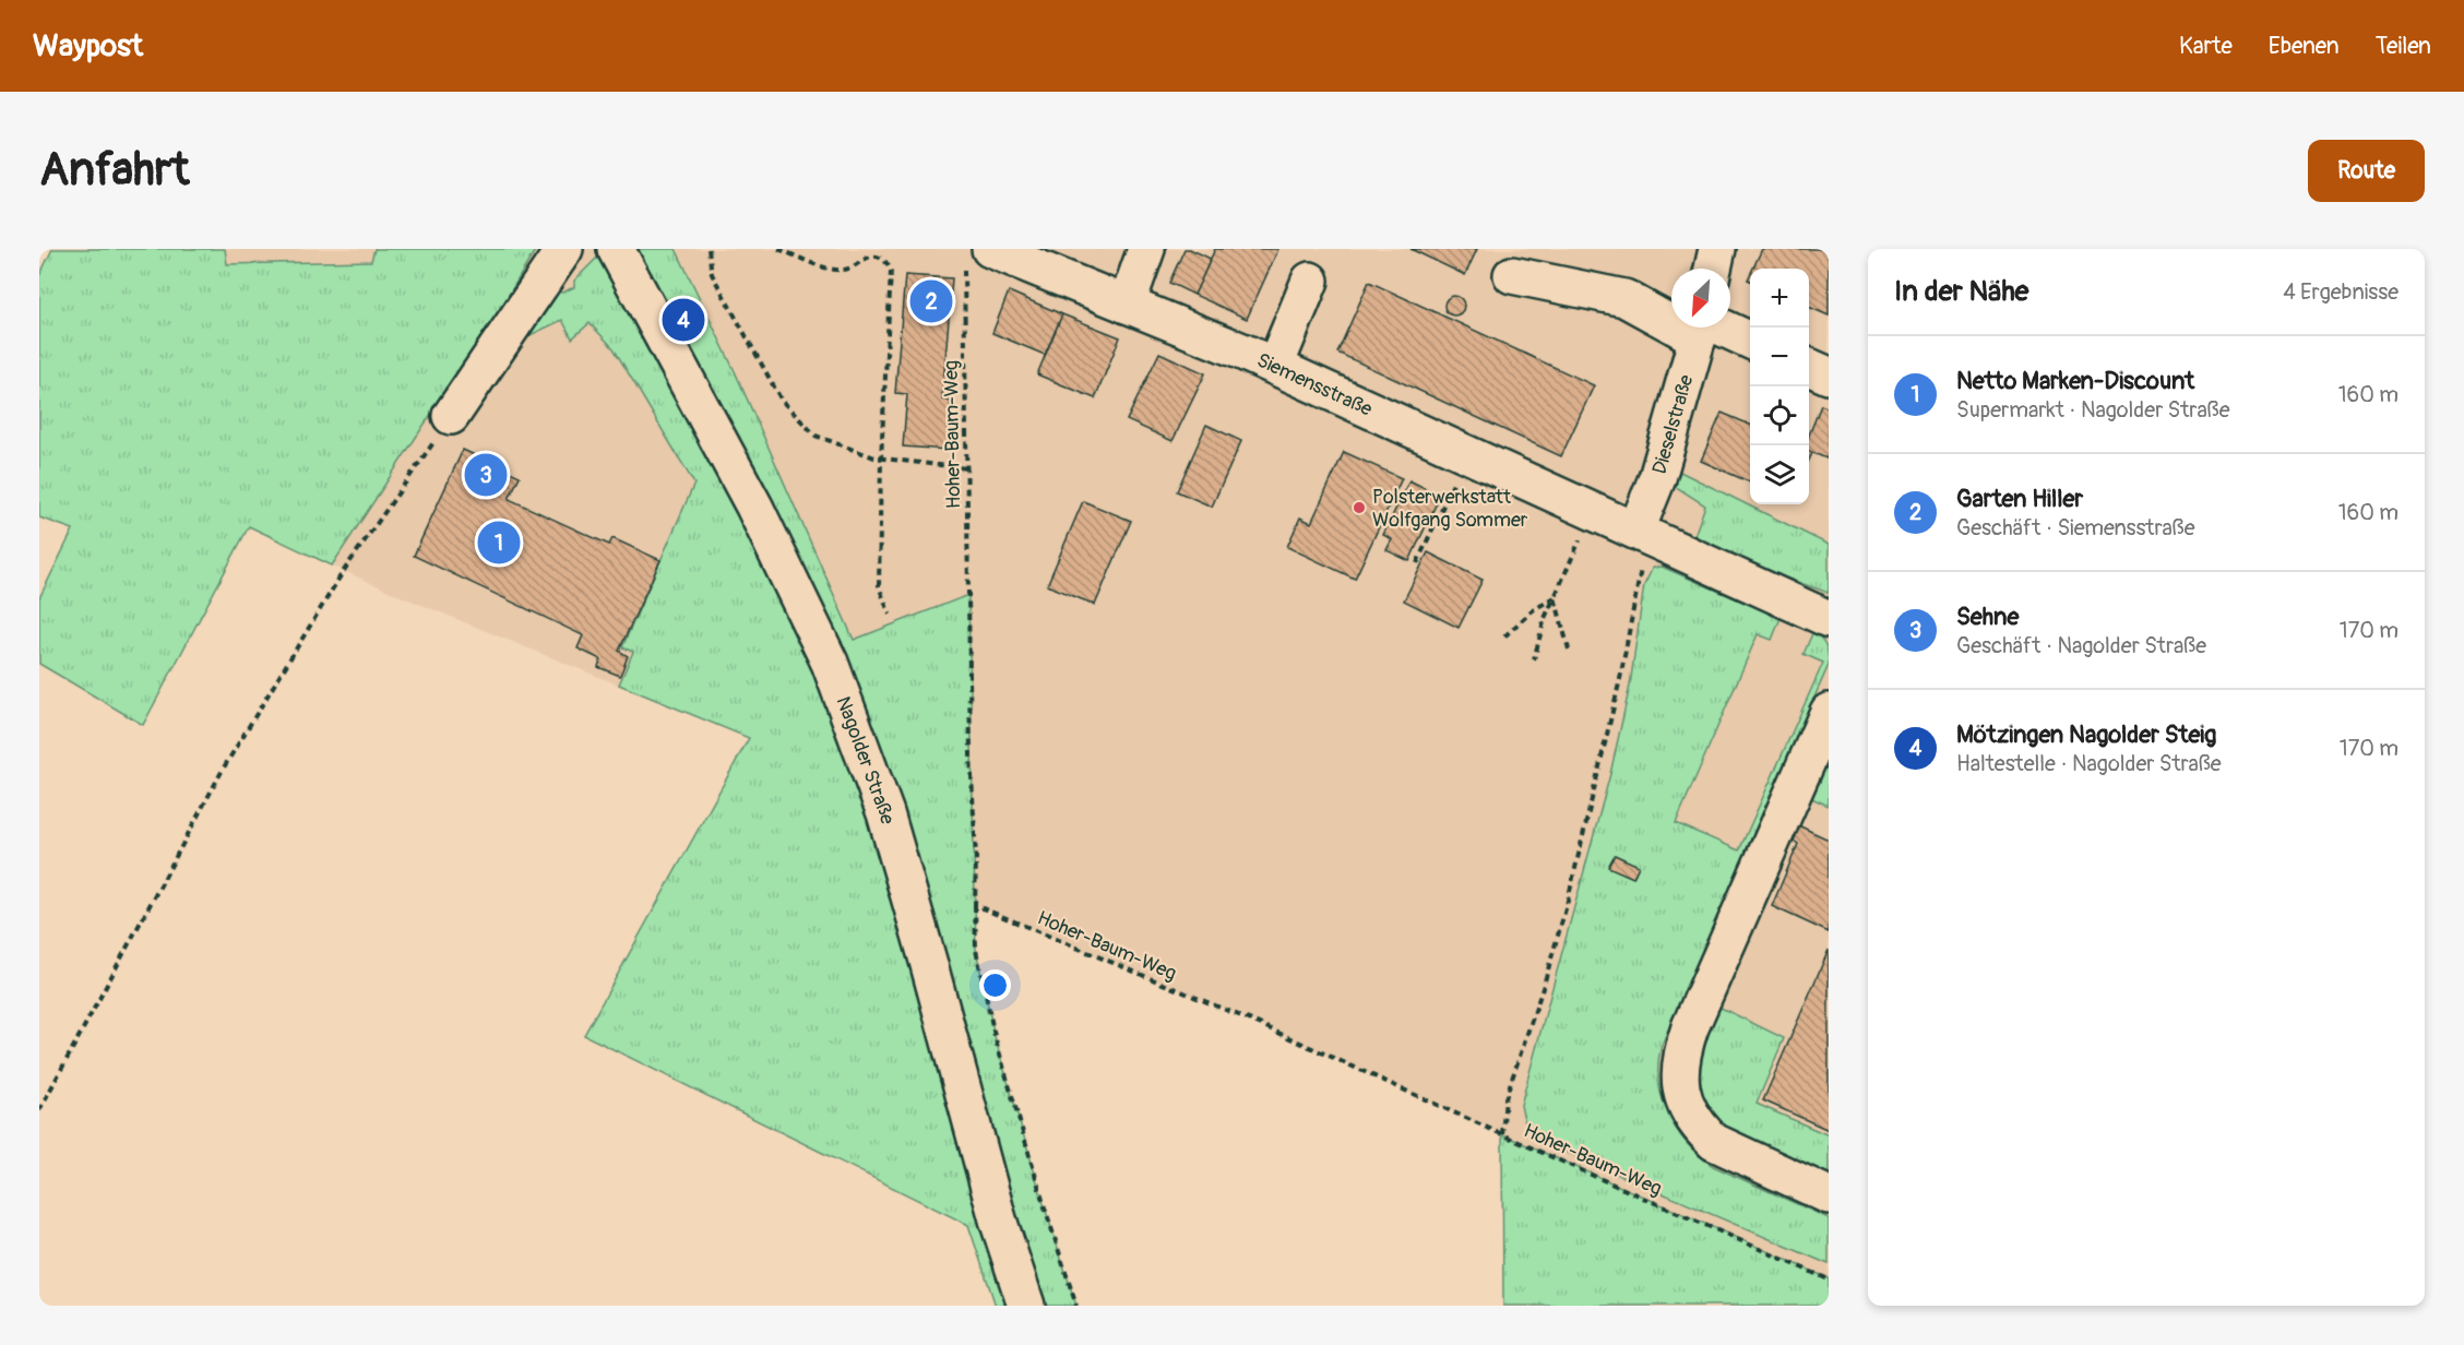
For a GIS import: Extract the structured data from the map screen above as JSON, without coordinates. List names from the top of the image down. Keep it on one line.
{"streets":{"street":["Siemensstraße","Dieselstraße","Nagolder Straße"],"path":["Hoher-Baum-Weg"]},"crossings":[["Siemensstraße","Dieselstraße"],["Siemensstraße","Hoher-Baum-Weg"]],"places":["Polsterwerkstatt Wolfgang Sommer"],"north":"bottom left","page":{"header":"Waypost","nav":["Karte","Ebenen","Teilen"],"buttons":"Route","title":"Anfahrt","heading":["In der Nähe","4 Ergebnisse"],"map_buttons":["+","−"],"pins":["2","4","3","1"],"list":[{"mark":"1","name":"Netto Marken-Discount","note":"Supermarkt · Nagolder Straße","value":"160 m"},{"mark":"2","name":"Garten Hiller","note":"Geschäft · Siemensstraße","value":"160 m"},{"mark":"3","name":"Sehne","note":"Geschäft · Nagolder Straße","value":"170 m"},{"mark":"4","name":"Mötzingen Nagolder Steig","note":"Haltestelle · Nagolder Straße","value":"170 m"}]}}
